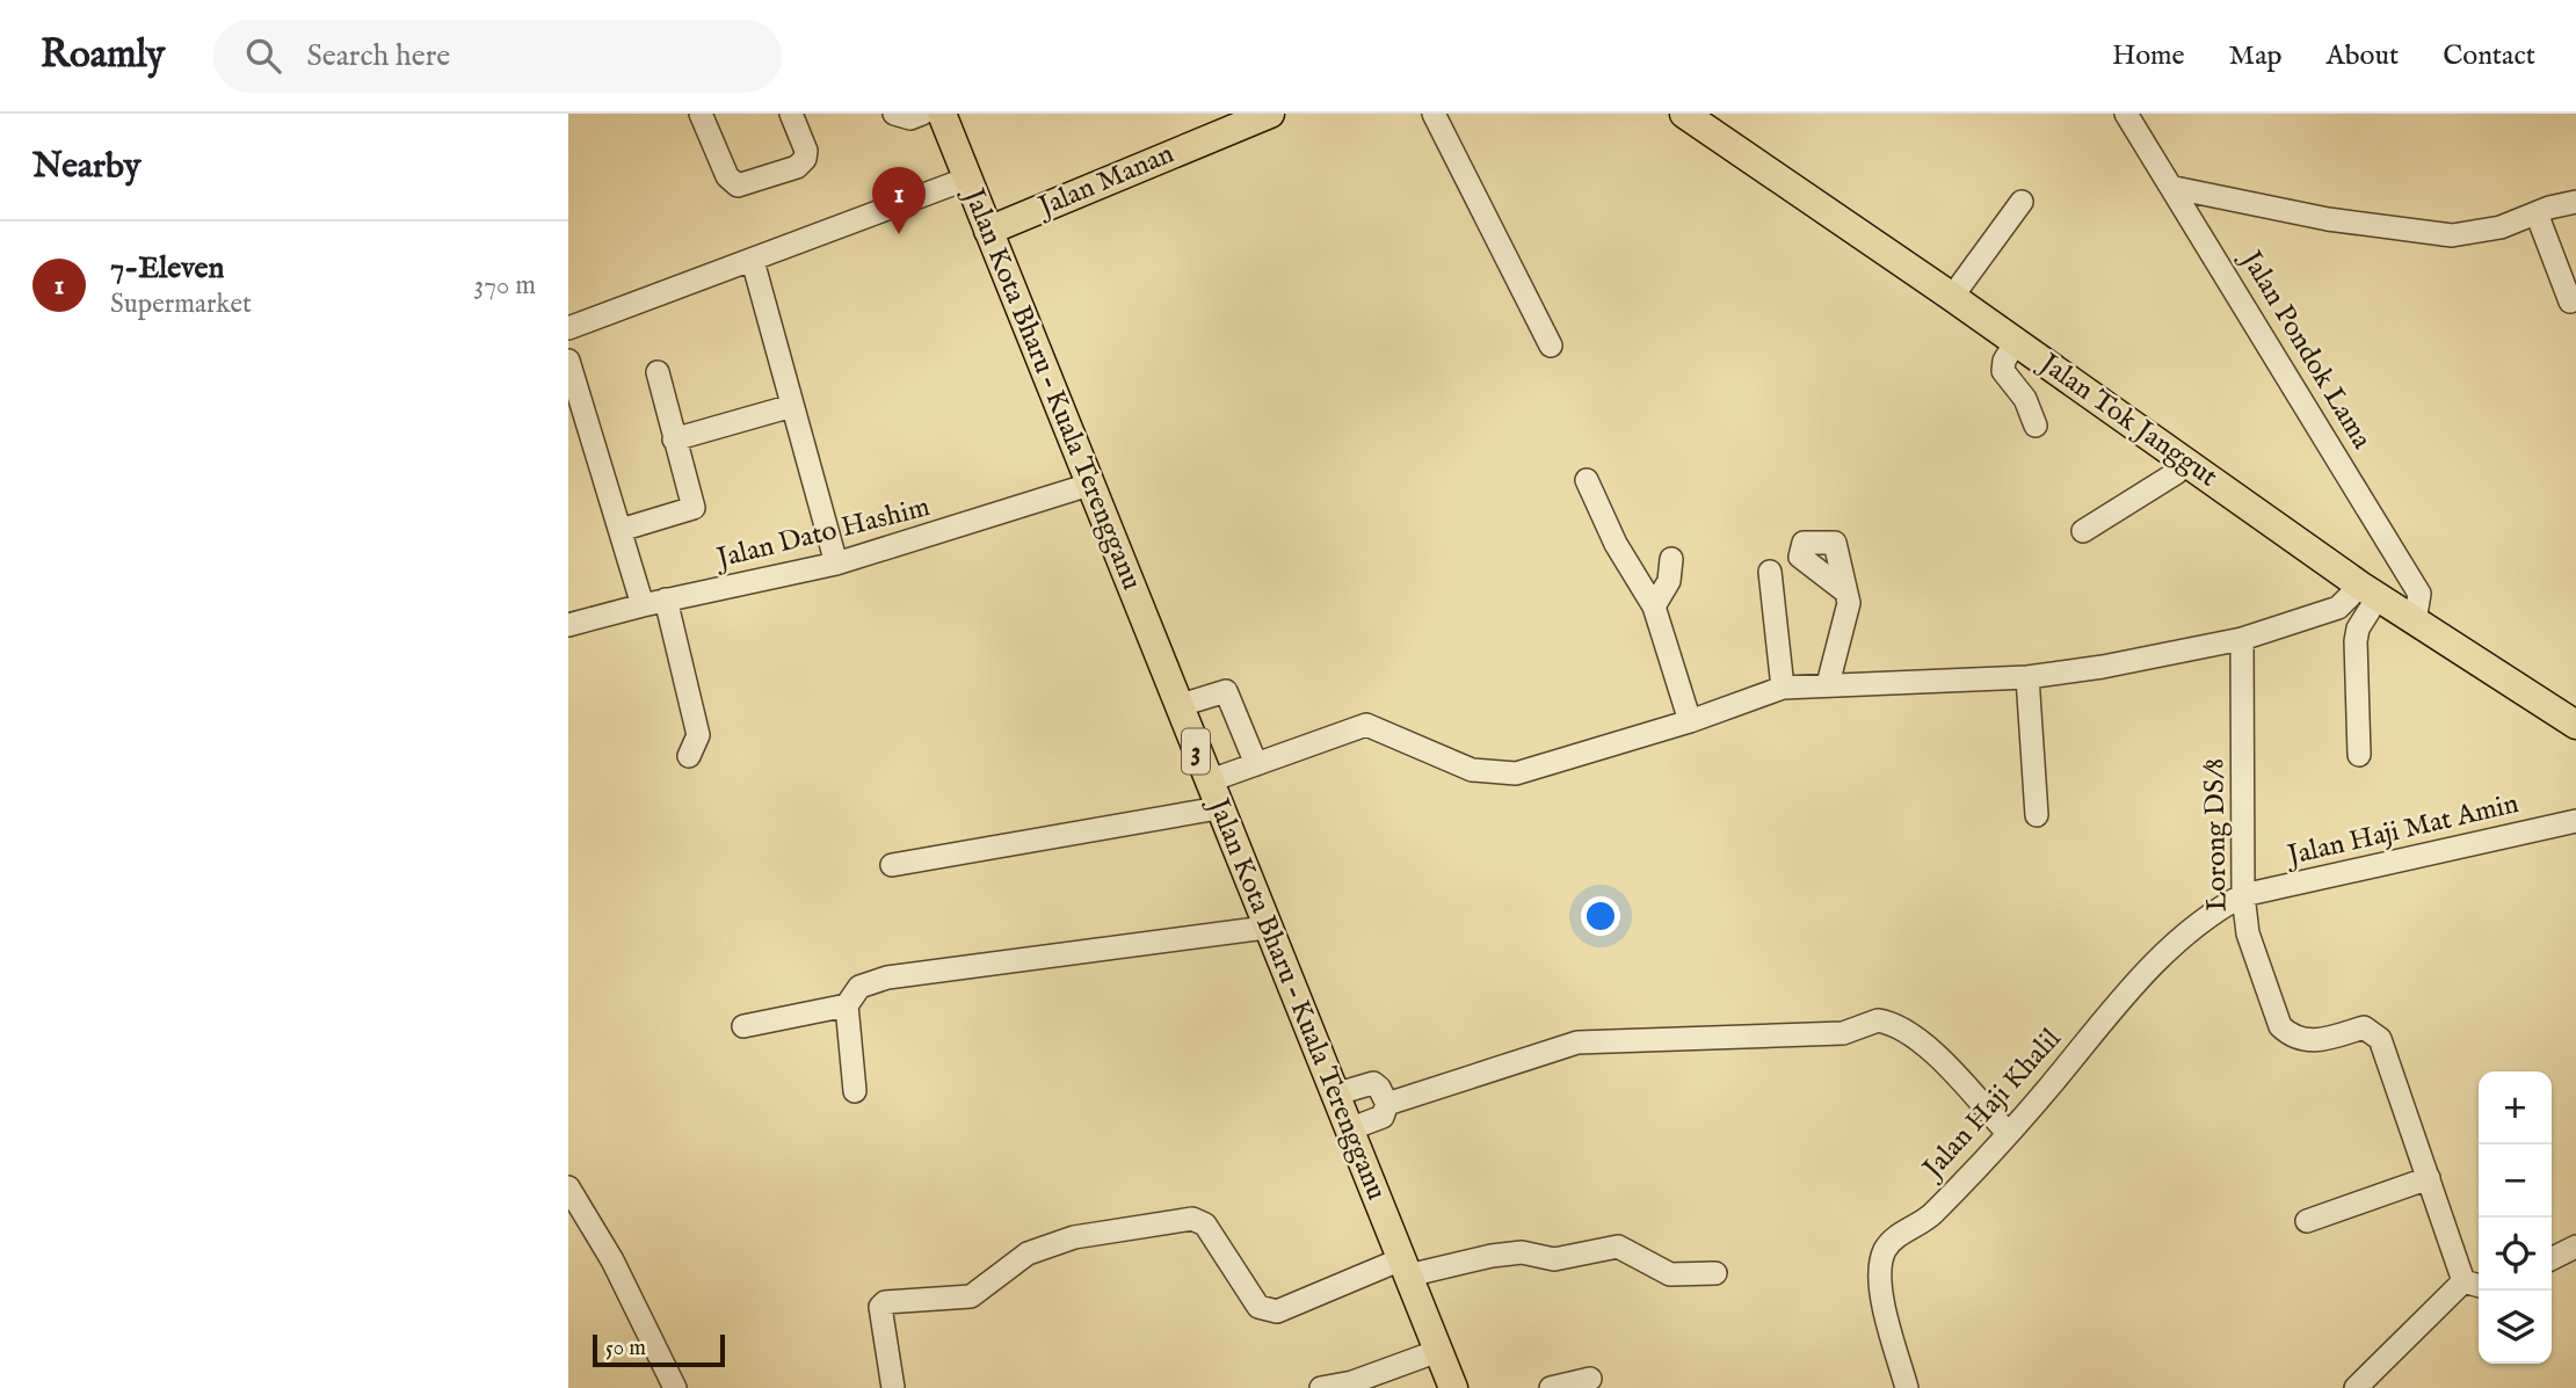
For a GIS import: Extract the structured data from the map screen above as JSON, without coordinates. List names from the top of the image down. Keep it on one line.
{"streets":{"main road":["Jalan Manan","Jalan Kota Bharu – Kuala Terengganu","Jalan Tok Janggut","3"],"street":["Jalan Pondok Lama","Jalan Dato Hashim","Jalan Haji Mat Amin","Lorong DS/8","Jalan Haji Khalil"]},"crossings":[["Jalan Manan","Jalan Kota Bharu – Kuala Terengganu"],["Jalan Pondok Lama","Jalan Tok Janggut"],["Jalan Kota Bharu – Kuala Terengganu","Jalan Dato Hashim"],["Jalan Haji Mat Amin","Lorong DS/8"],["Jalan Haji Mat Amin","Jalan Haji Khalil"],["Lorong DS/8","Jalan Haji Khalil"]],"scale_bar":"50 m","page":{"header":"Roamly","search":"Search here","nav":["Home","Map","About","Contact"],"heading":"Nearby","pins":"1","list":[{"mark":"1","name":"7-Eleven","note":"Supermarket","value":"370 m"}],"map_buttons":["+","−"],"scale":"50 m"}}
